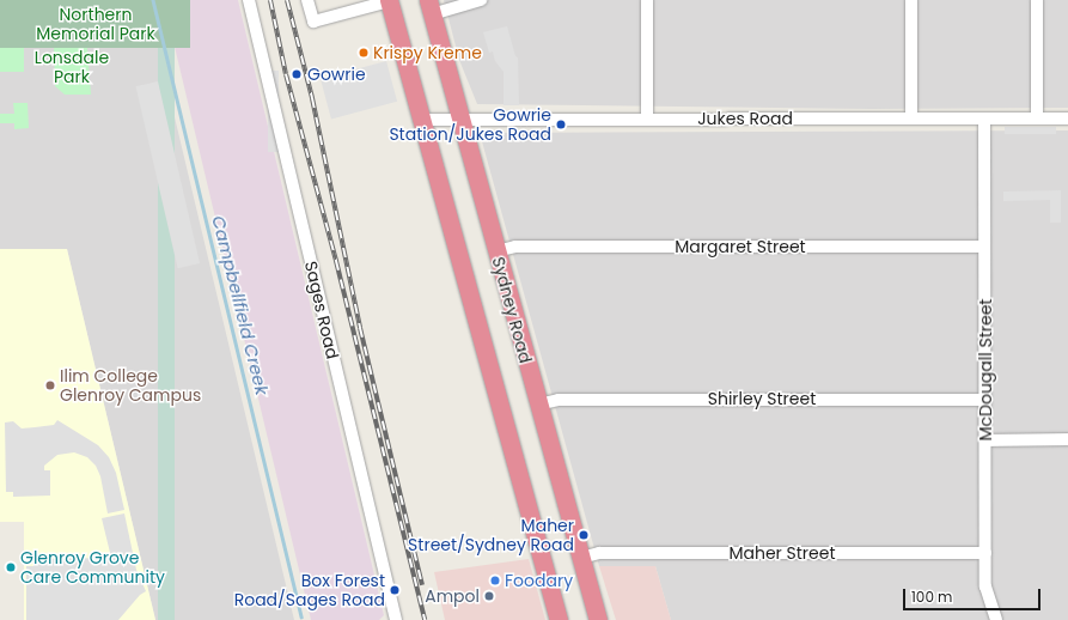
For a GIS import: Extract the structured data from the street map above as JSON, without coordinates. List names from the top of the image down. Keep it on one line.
{"streets":{"highway":["Sydney Road"],"street":["Jukes Road","Margaret Street","Sages Road","McDougall Street","Shirley Street","Maher Street"]},"crossings":[["Jukes Road","Sydney Road"],["Jukes Road","McDougall Street"],["Margaret Street","Sydney Road"],["Margaret Street","McDougall Street"],["Sydney Road","Shirley Street"],["Sydney Road","Maher Street"],["McDougall Street","Shirley Street"],["McDougall Street","Maher Street"]],"water":["Campbellfield Creek"],"parks":["Northern Memorial Park","Lonsdale Park"],"places":["Krispy Kreme","Gowrie","Gowrie Station/Jukes Road","Ilim College Glenroy Campus","Maher Street/Sydney Road","Glenroy Grove Care Community","Foodary","Box Forest Road/Sages Road","Ampol"],"scale_bar":"100 m"}
